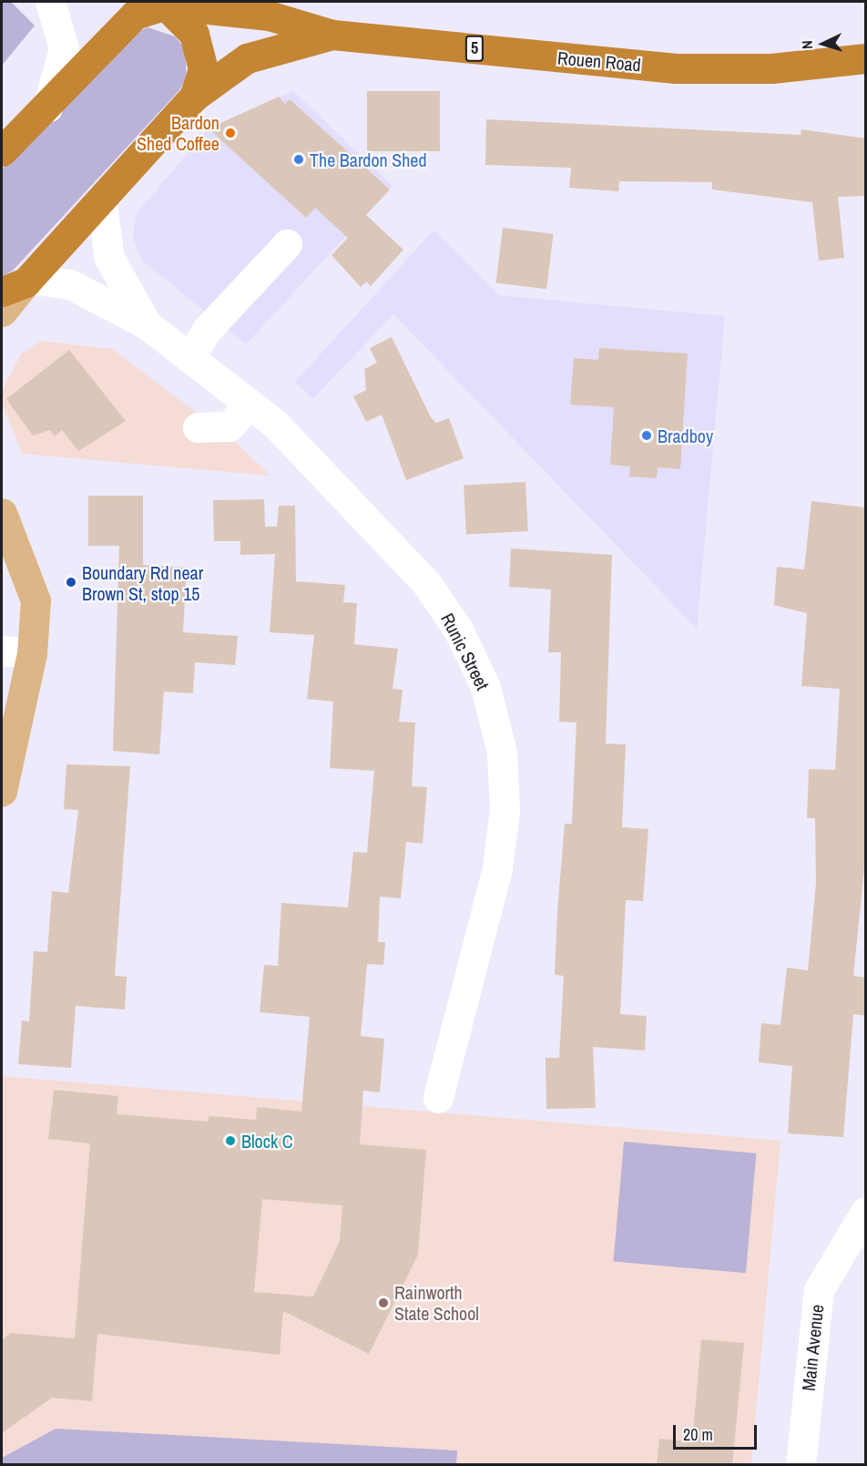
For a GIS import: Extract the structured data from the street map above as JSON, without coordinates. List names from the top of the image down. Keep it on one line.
{"streets":{"highway":["5","Rouen Road"],"street":["Runic Street","Main Avenue"]},"crossings":[["5","Rouen Road"],["5","Runic Street"]],"places":["Bardon Shed Coffee","The Bardon Shed","Bradboy","Boundary Rd near Brown St, stop 15","Block C","Rainworth State School"],"scale_bar":"20 m","north":"left"}
